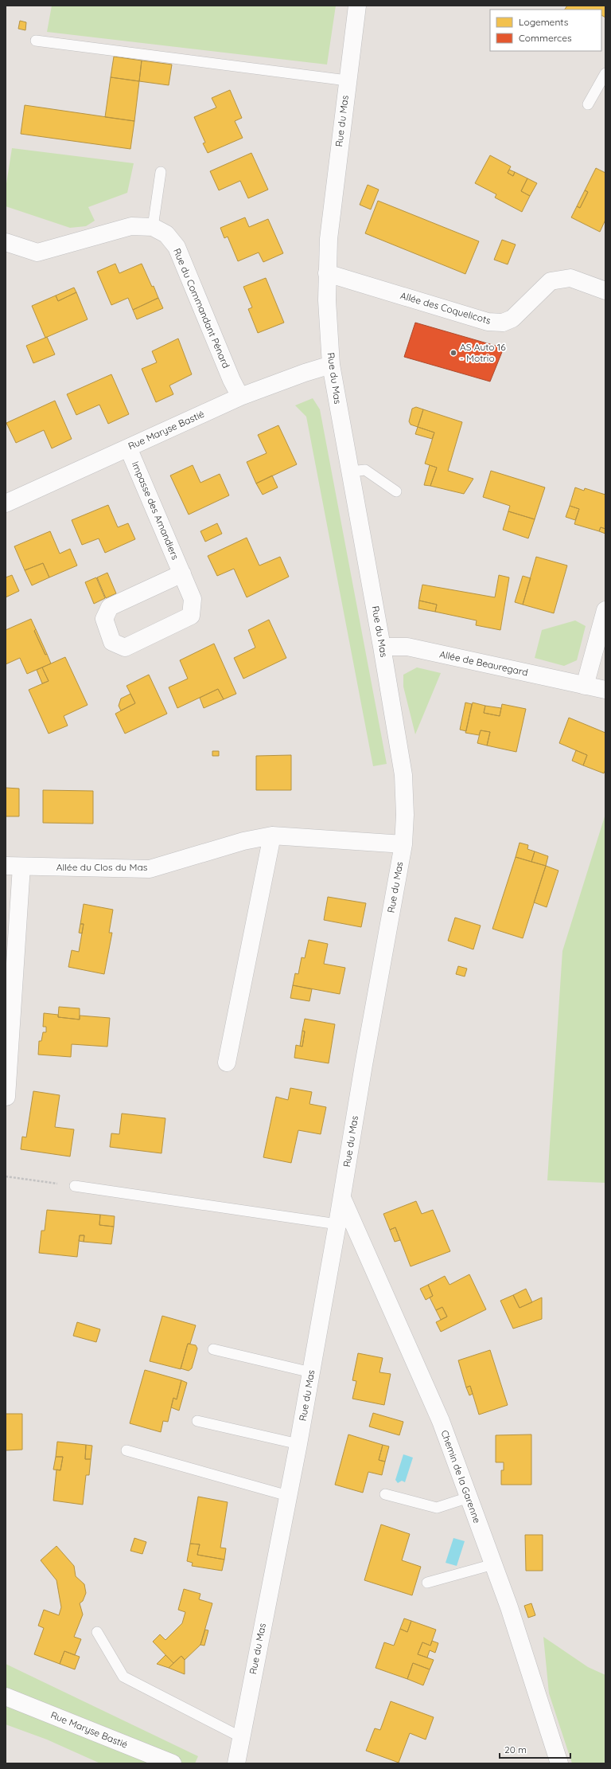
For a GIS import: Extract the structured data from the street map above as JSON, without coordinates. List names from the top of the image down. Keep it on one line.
{"streets":{"street":["Rue du Mas","Rue du Commandant Pénard","Allée des Coquelicots","Rue Maryse Bastié","Impasse des Amandiers","Allée de Beauregard","Allée du Clos du Mas","Chemin de la Garenne"]},"crossings":[["Rue du Mas","Allée des Coquelicots"],["Rue du Mas","Rue Maryse Bastié"],["Rue du Mas","Allée de Beauregard"],["Rue du Mas","Allée du Clos du Mas"],["Rue du Mas","Chemin de la Garenne"],["Rue du Commandant Pénard","Rue Maryse Bastié"],["Rue Maryse Bastié","Impasse des Amandiers"]],"places":["AS Auto 16 - Motrio"],"legend":["Logements","Commerces"],"scale_bar":"20 m"}
